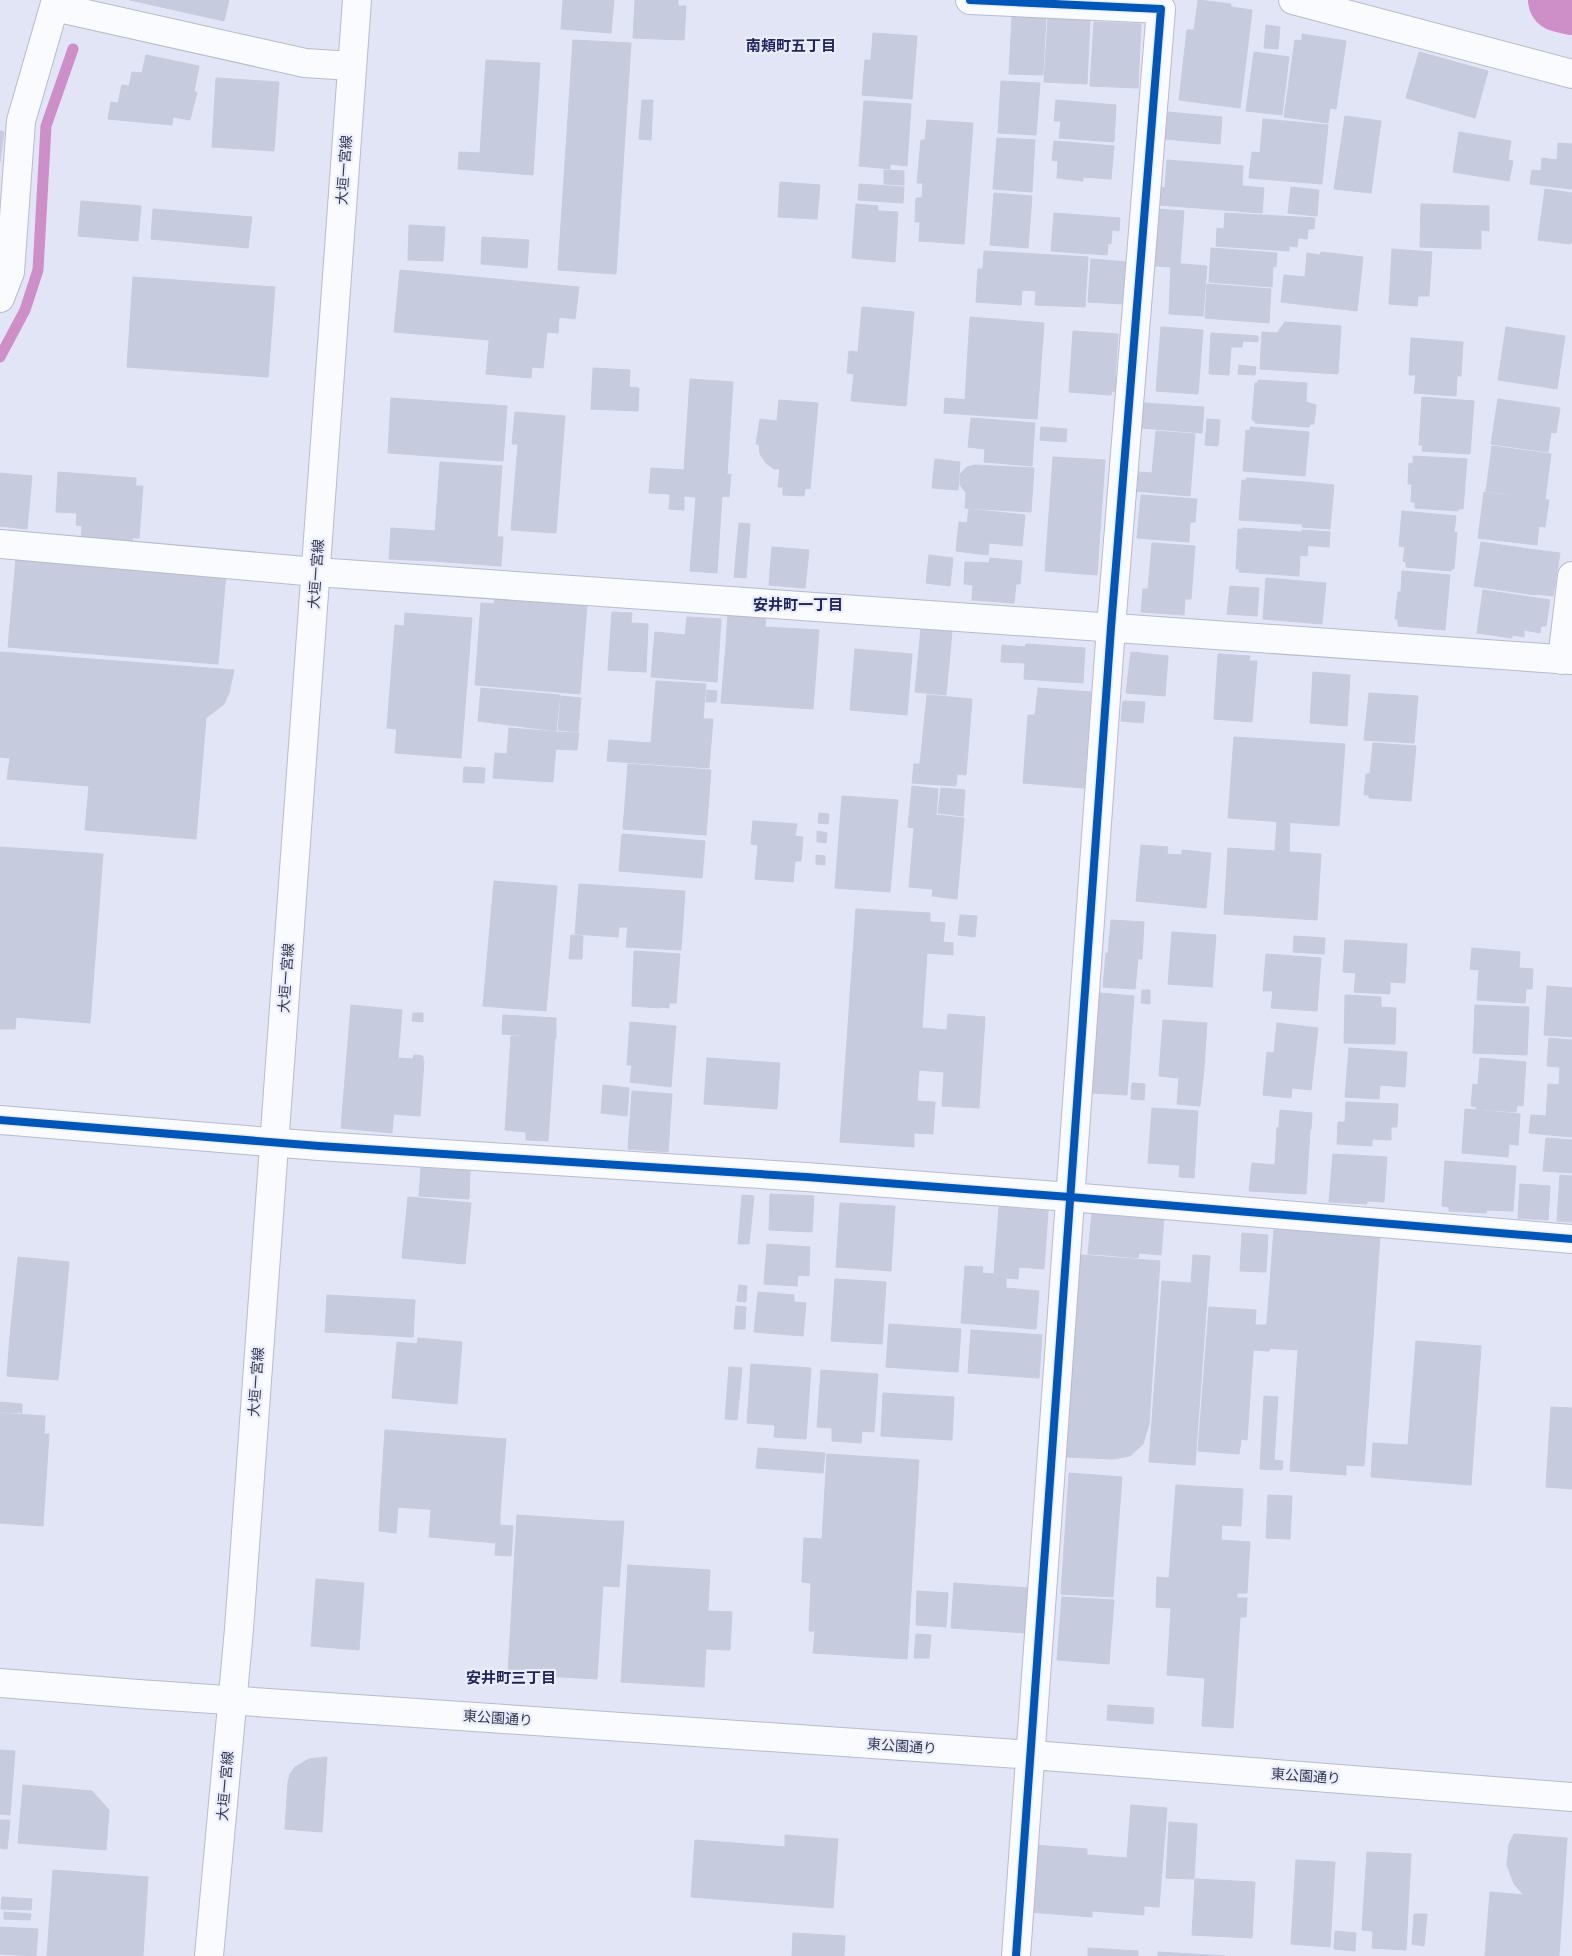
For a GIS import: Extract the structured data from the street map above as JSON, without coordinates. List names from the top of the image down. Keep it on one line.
{"streets":{"street":["大垣一宮線","東公園通り"]},"crossings":[["大垣一宮線","東公園通り"]],"districts":["南頬町五丁目","安井町一丁目","安井町三丁目"]}
